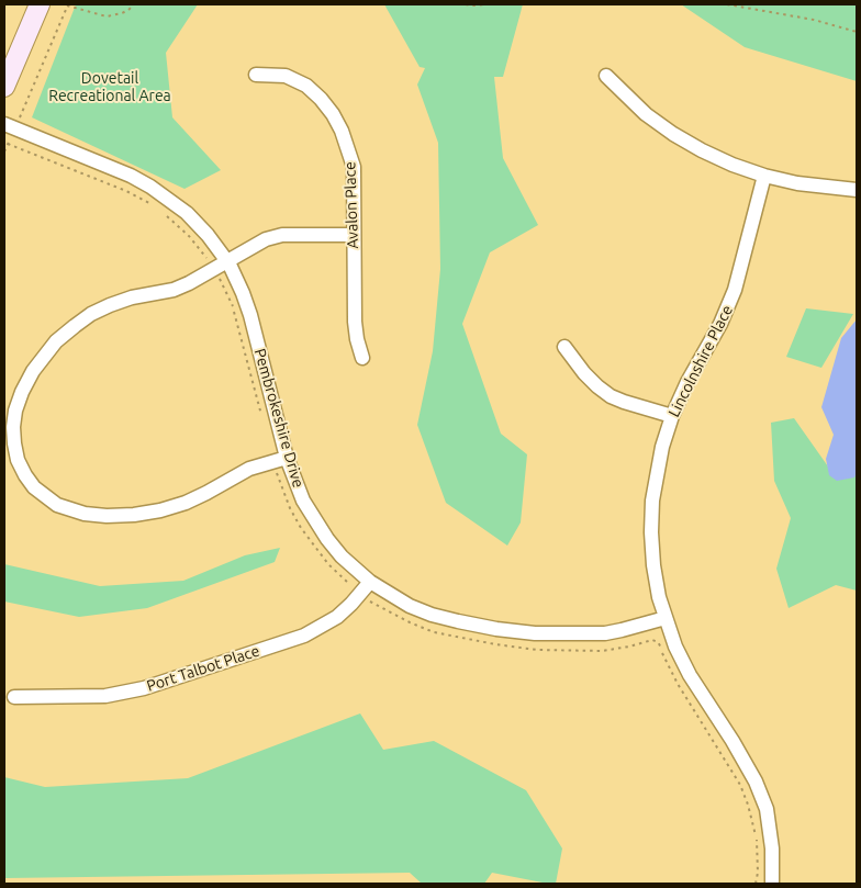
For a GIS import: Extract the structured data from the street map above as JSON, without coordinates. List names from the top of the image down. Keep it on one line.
{"streets":{"street":["Avalon Place","Lincolnshire Place","Pembrokeshire Drive","Port Talbot Place"]},"crossings":[["Lincolnshire Place","Pembrokeshire Drive"],["Pembrokeshire Drive","Port Talbot Place"]],"parks":["Dovetail Recreational Area"]}
